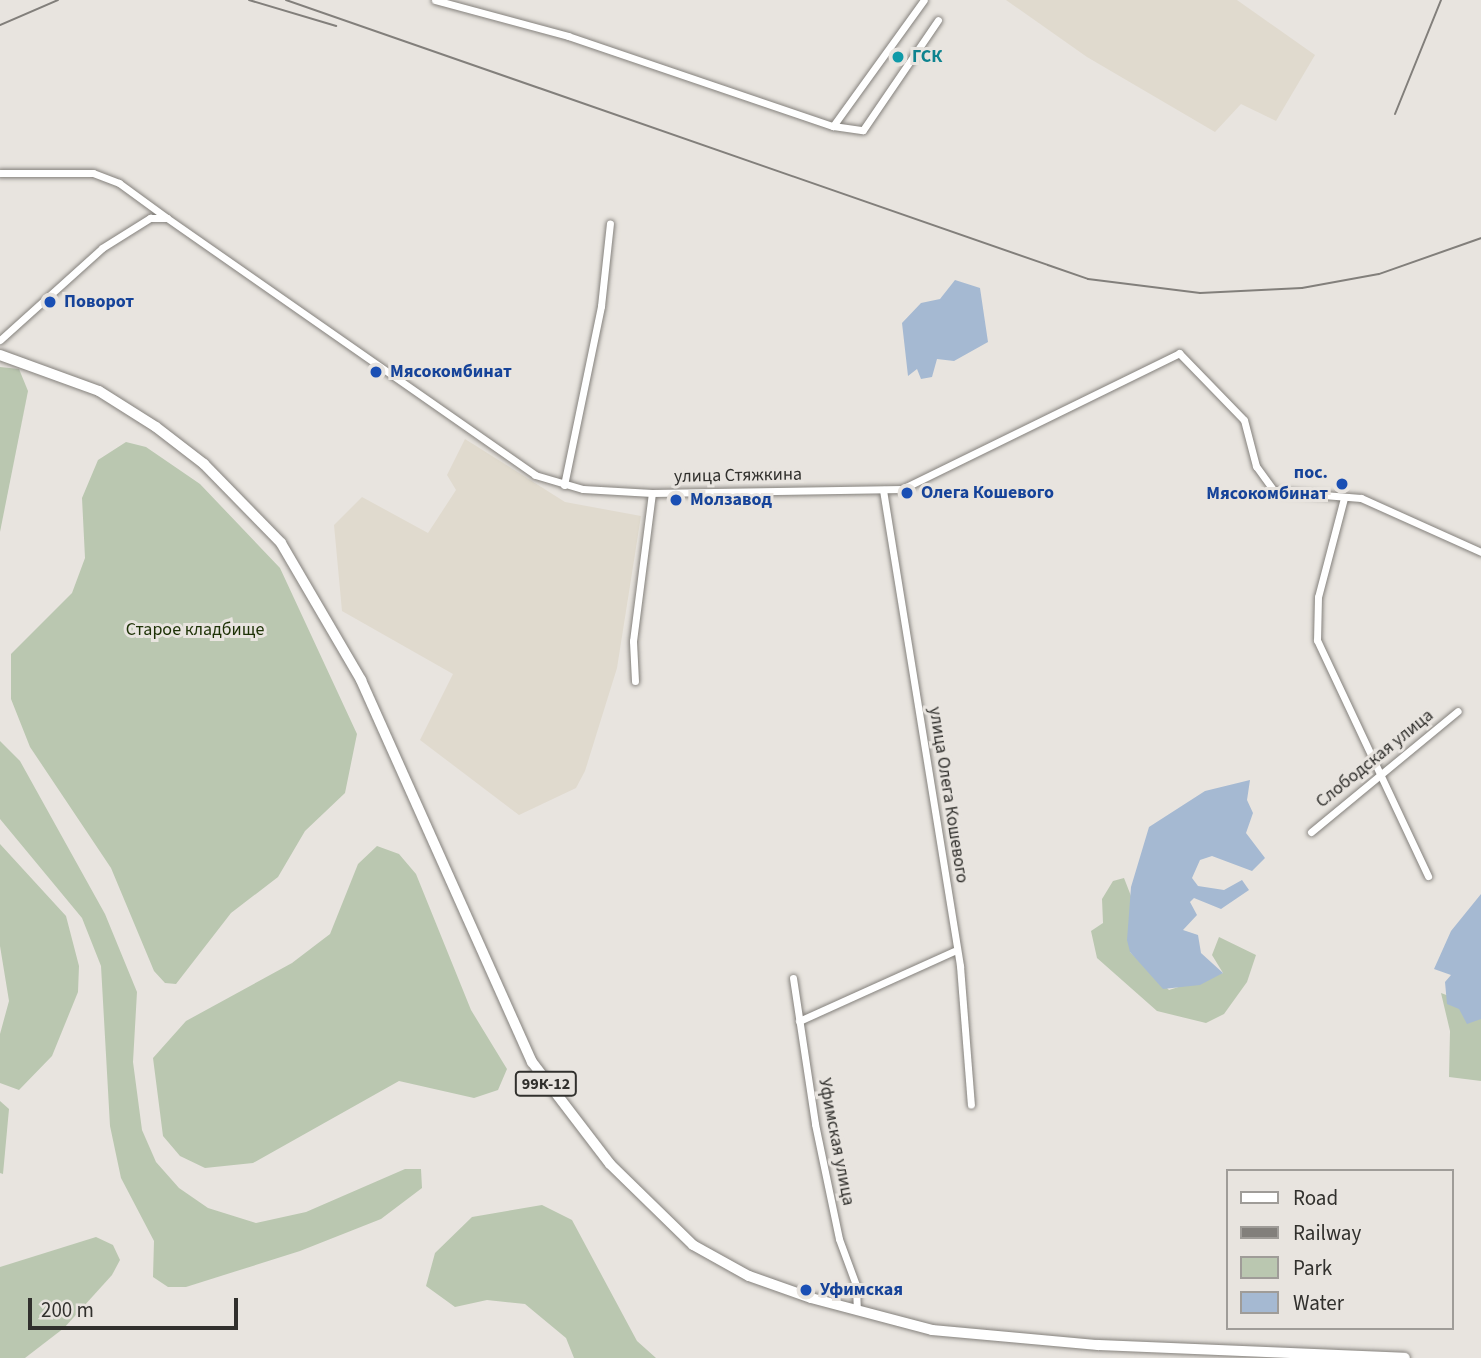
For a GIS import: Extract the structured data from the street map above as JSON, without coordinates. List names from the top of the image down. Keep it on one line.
{"streets":{"main road":["99К-12"],"street":["улица Стяжкина","Слободская улица","улица Олега Кошевого","Уфимская улица"]},"crossings":[["улица Стяжкина","улица Олега Кошевого"],["99К-12","Уфимская улица"]],"parks":["Старое кладбище"],"places":["ГСК","Поворот","Мясокомбинат","пос. Мясокомбинат","Олега Кошевого","Молзавод","Уфимская"],"legend":["Road","Railway","Park","Water"],"scale_bar":"200 m"}
